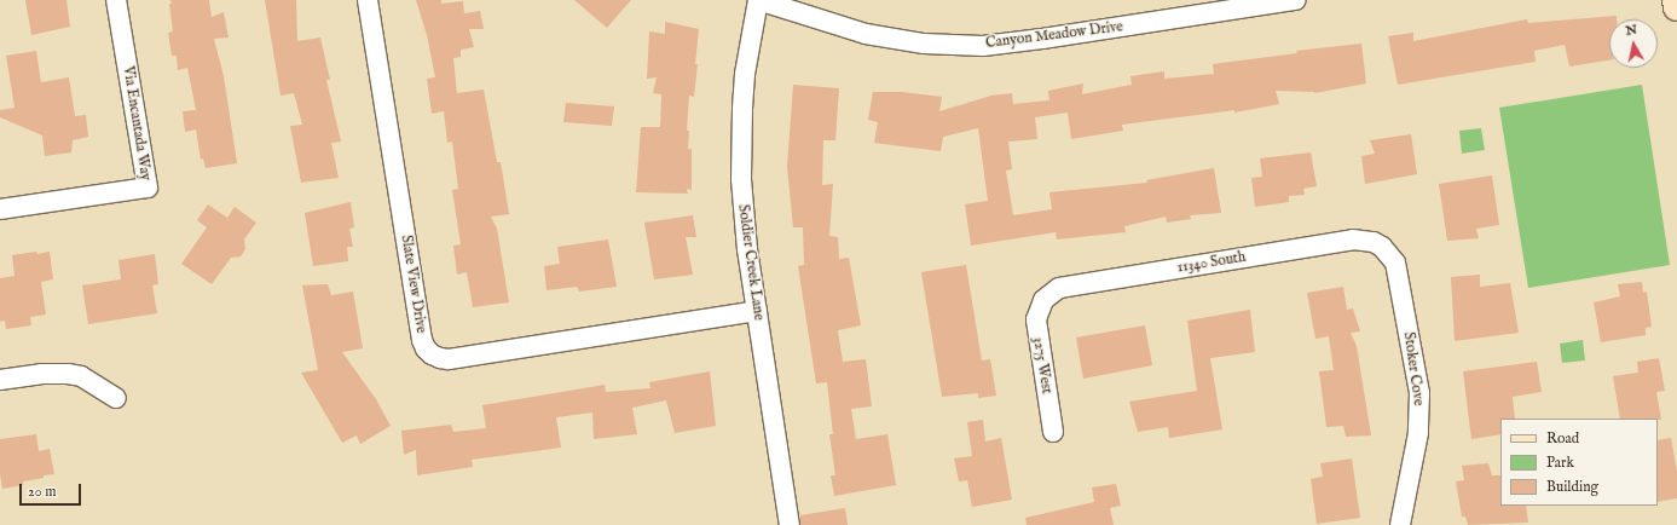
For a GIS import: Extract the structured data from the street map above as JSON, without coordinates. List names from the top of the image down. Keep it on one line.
{"streets":{"street":["Canyon Meadow Drive","Via Encantada Way","Soldier Creek Lane","11340 South","Slate View Drive","3275 West","Stoker Cove"]},"crossings":[["Canyon Meadow Drive","Soldier Creek Lane"],["Soldier Creek Lane","Slate View Drive"],["11340 South","3275 West"],["11340 South","Stoker Cove"]],"legend":["Road","Park","Building"],"scale_bar":"20 m","north":"top"}
